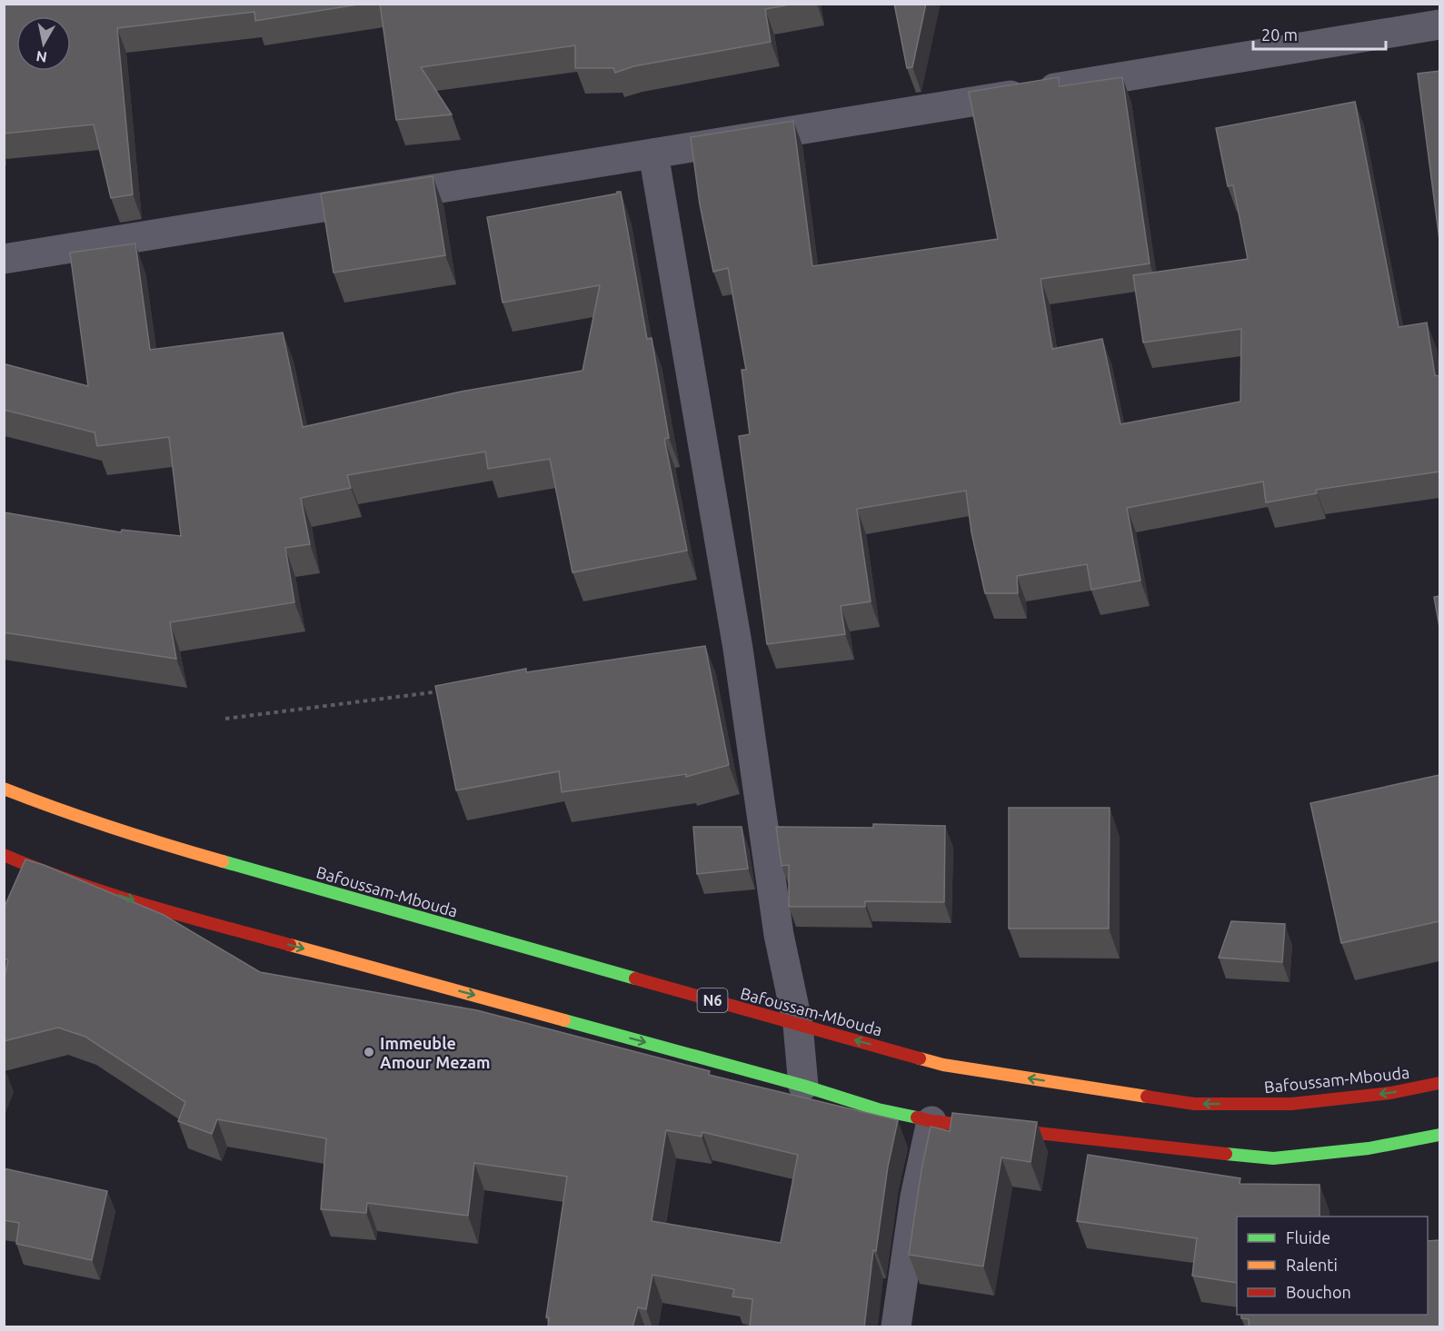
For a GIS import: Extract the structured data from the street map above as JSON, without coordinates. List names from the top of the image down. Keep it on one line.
{"streets":{"highway":["Bafoussam-Mbouda","N6"]},"places":["Immeuble Amour Mezam"],"legend":["Fluide","Ralenti","Bouchon"],"scale_bar":"20 m","north":"bottom"}
